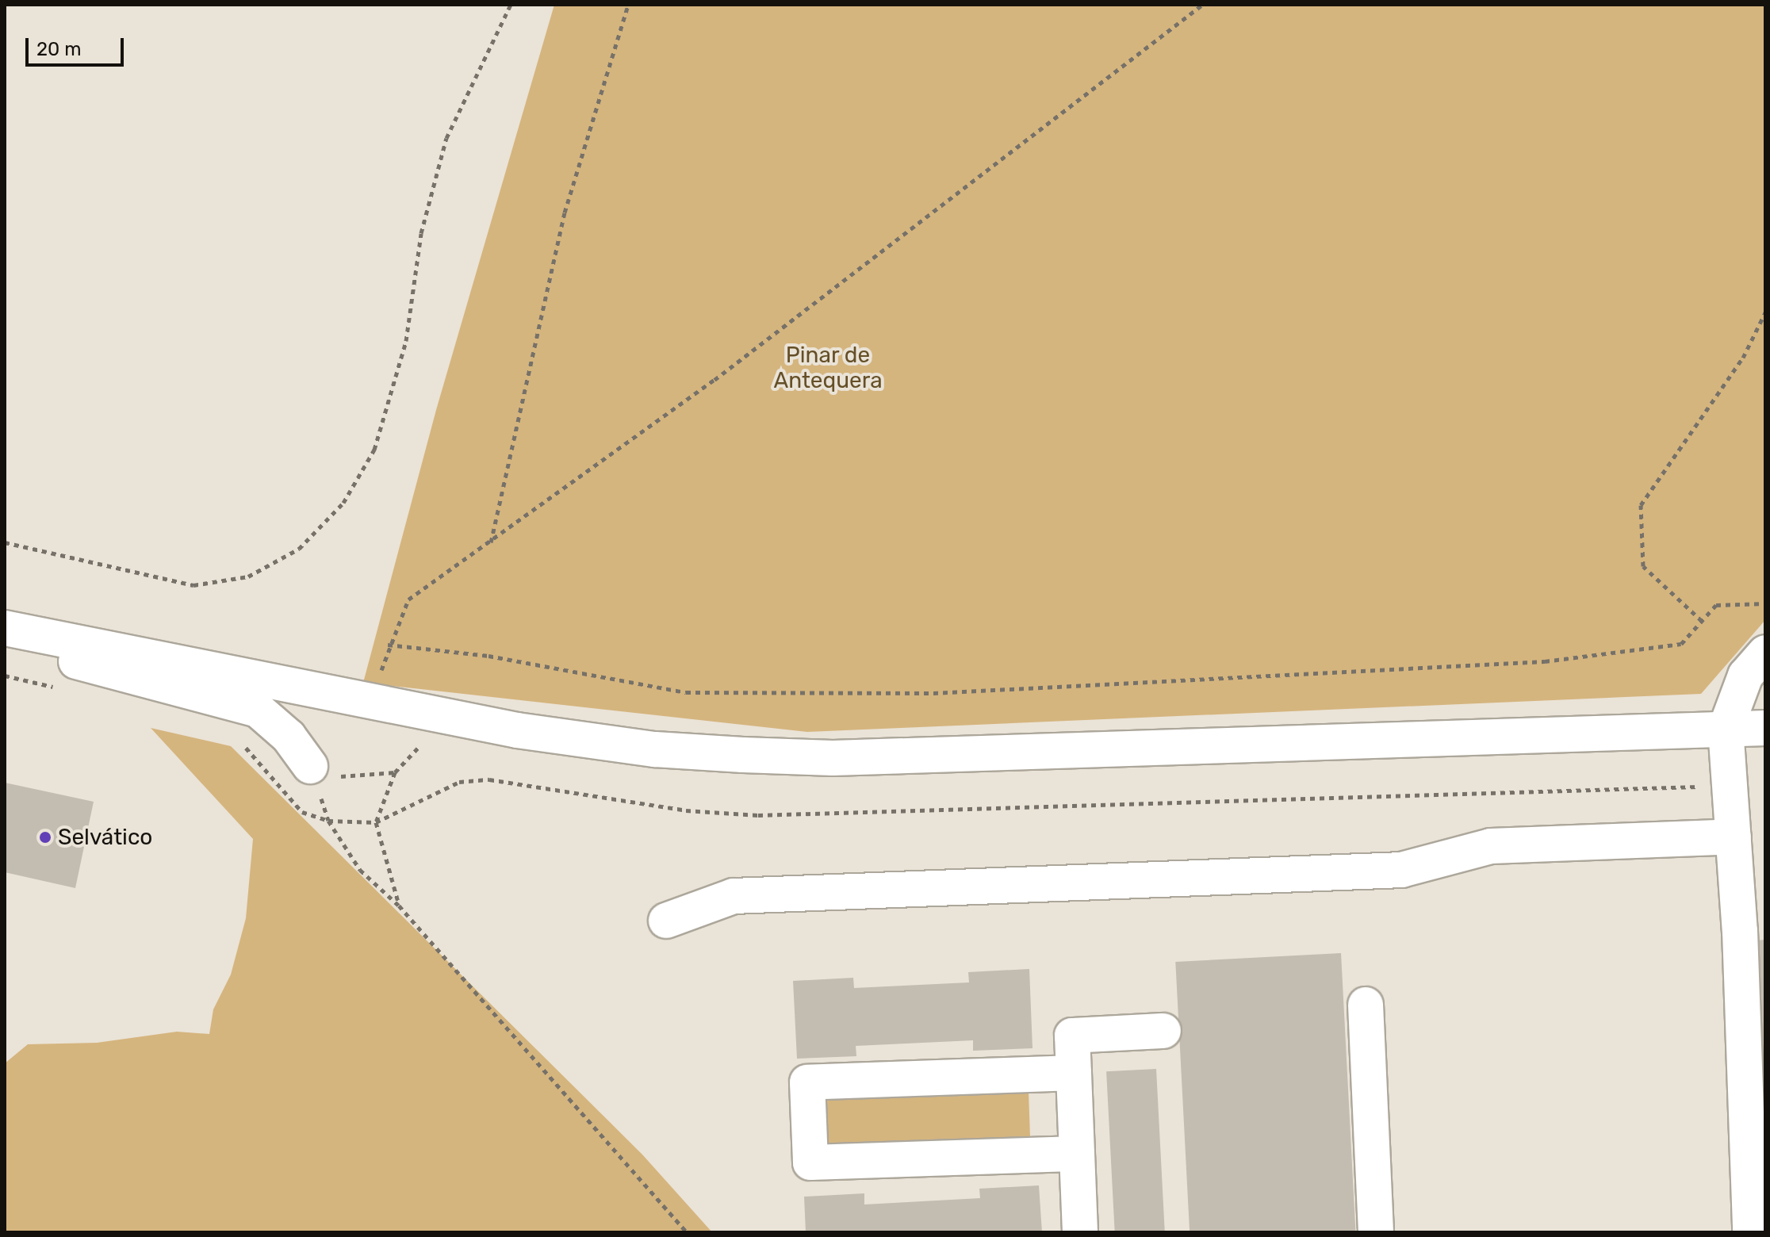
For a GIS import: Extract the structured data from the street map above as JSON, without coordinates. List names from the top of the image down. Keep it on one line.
{"parks":["Pinar de Antequera"],"places":["Selvático"],"scale_bar":"20 m"}
